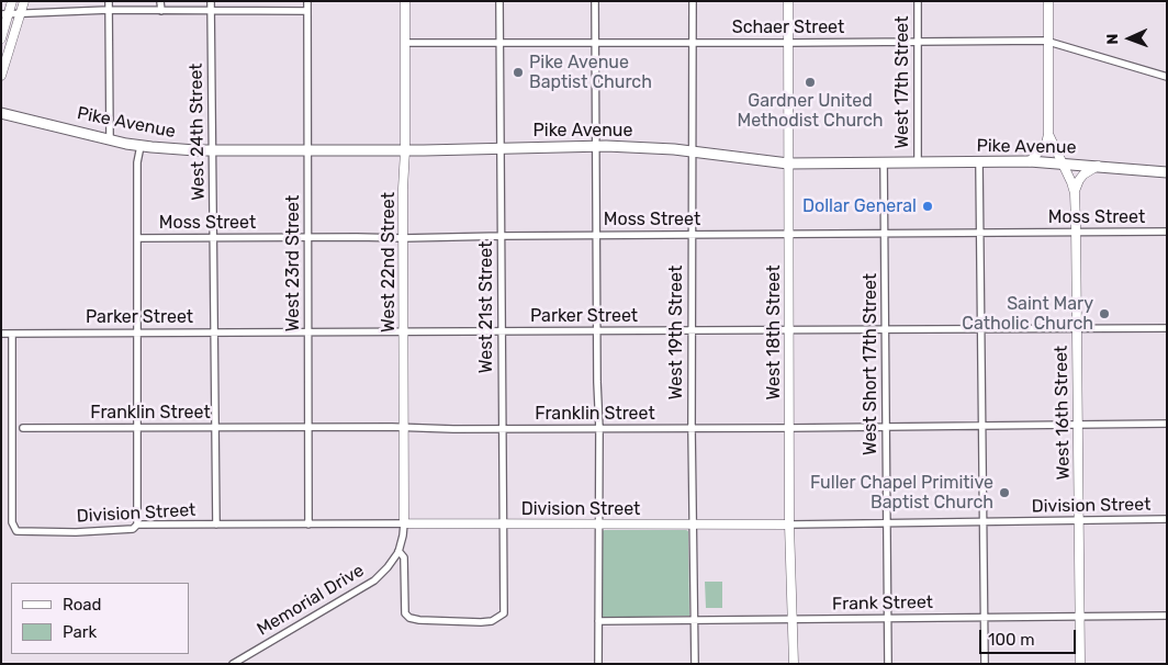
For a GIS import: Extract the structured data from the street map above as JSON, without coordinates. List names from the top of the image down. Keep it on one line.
{"streets":{"main road":["Pike Avenue"],"street":["Schaer Street","West 17th Street","West 24th Street","Moss Street","West 22nd Street","West 23rd Street","West 21st Street","Parker Street","West 19th Street","West 18th Street","West Short 17th Street","Franklin Street","West 16th Street","Division Street","Memorial Drive","Frank Street"]},"crossings":[["Schaer Street","West 17th Street"],["Schaer Street","West 22nd Street"],["Schaer Street","West 21st Street"],["Schaer Street","West 19th Street"],["Schaer Street","West 18th Street"],["Schaer Street","West 16th Street"],["West 17th Street","Pike Avenue"],["Pike Avenue","West 24th Street"],["Pike Avenue","West 22nd Street"],["Pike Avenue","West 23rd Street"],["Pike Avenue","West 21st Street"],["Pike Avenue","West 19th Street"],["Pike Avenue","West 18th Street"],["Pike Avenue","West Short 17th Street"],["Pike Avenue","West 16th Street"],["West 24th Street","Moss Street"],["West 24th Street","Parker Street"],["West 24th Street","Franklin Street"],["West 24th Street","Division Street"],["Moss Street","West 22nd Street"],["Moss Street","West 23rd Street"],["Moss Street","West 21st Street"],["Moss Street","West 19th Street"],["Moss Street","West 18th Street"],["Moss Street","West Short 17th Street"],["Moss Street","West 16th Street"],["West 22nd Street","Parker Street"],["West 22nd Street","Franklin Street"],["West 22nd Street","Division Street"],["West 22nd Street","Memorial Drive"],["West 23rd Street","Parker Street"],["West 23rd Street","Franklin Street"],["West 23rd Street","Division Street"],["West 21st Street","Parker Street"],["West 21st Street","Franklin Street"],["West 21st Street","Division Street"],["West 21st Street","Memorial Drive"],["Parker Street","West 19th Street"],["Parker Street","West 18th Street"],["Parker Street","West Short 17th Street"],["Parker Street","West 16th Street"],["Parker Street","Division Street"],["West 19th Street","Franklin Street"],["West 19th Street","Division Street"],["West 19th Street","Frank Street"],["West 18th Street","Franklin Street"],["West 18th Street","Division Street"],["West 18th Street","Frank Street"],["West Short 17th Street","Franklin Street"],["West Short 17th Street","Division Street"],["West Short 17th Street","Frank Street"],["Franklin Street","West 16th Street"],["West 16th Street","Division Street"],["West 16th Street","Frank Street"],["Division Street","Memorial Drive"]],"places":["Pike Avenue Baptist Church","Gardner United Methodist Church","Dollar General","Saint Mary Catholic Church","Fuller Chapel Primitive Baptist Church"],"legend":["Road","Park"],"scale_bar":"100 m","north":"left"}
